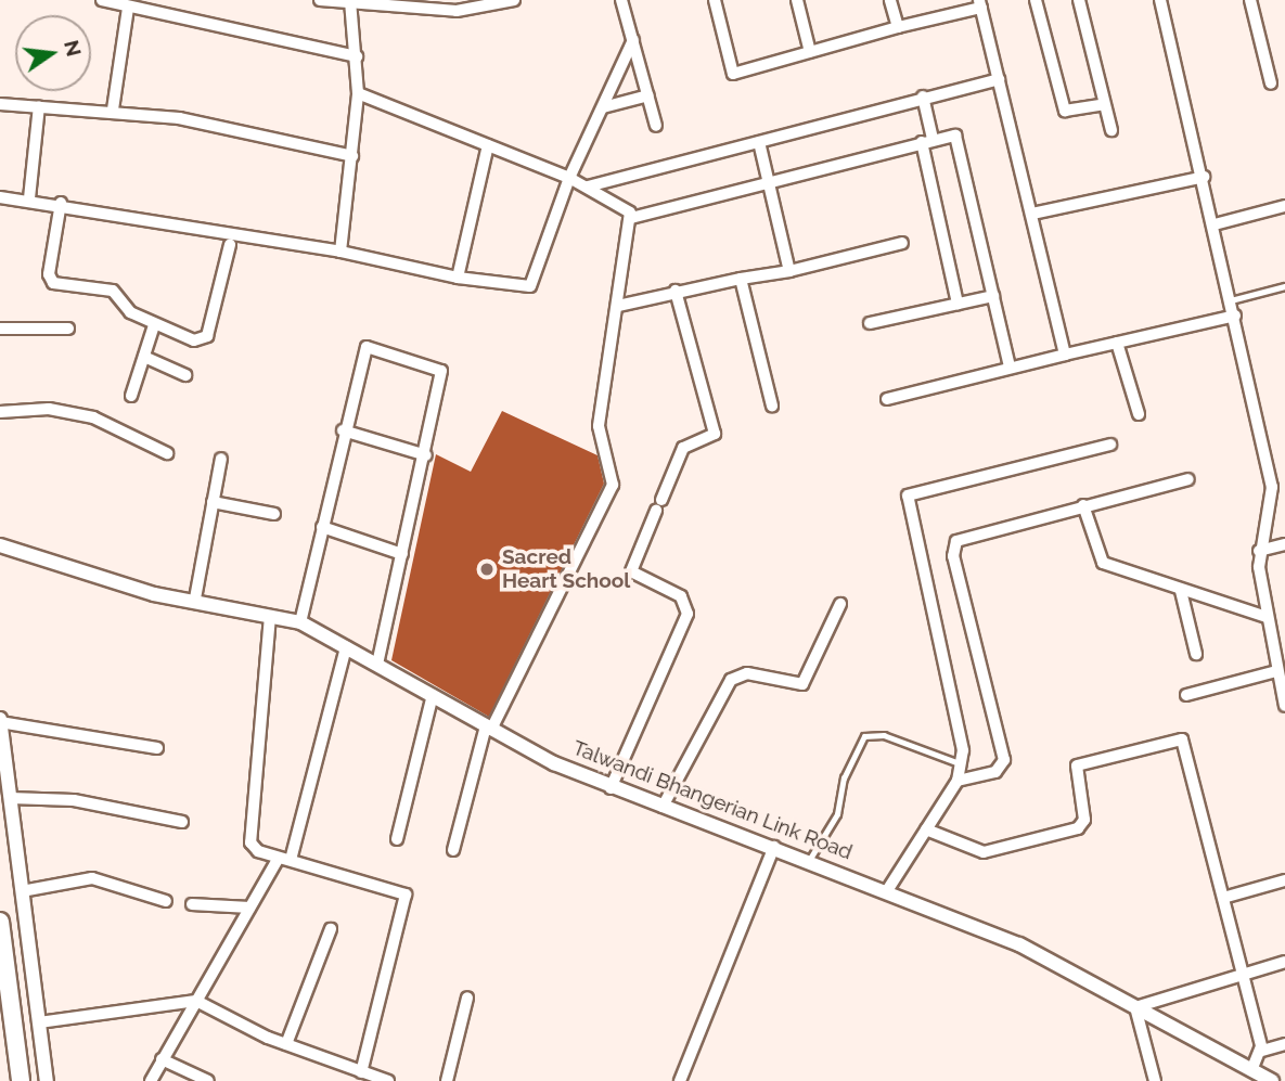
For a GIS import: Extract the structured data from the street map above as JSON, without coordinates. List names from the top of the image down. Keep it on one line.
{"streets":{"street":["Talwandi Bhangerian Link Road"]},"places":["Sacred Heart School"],"north":"right"}
